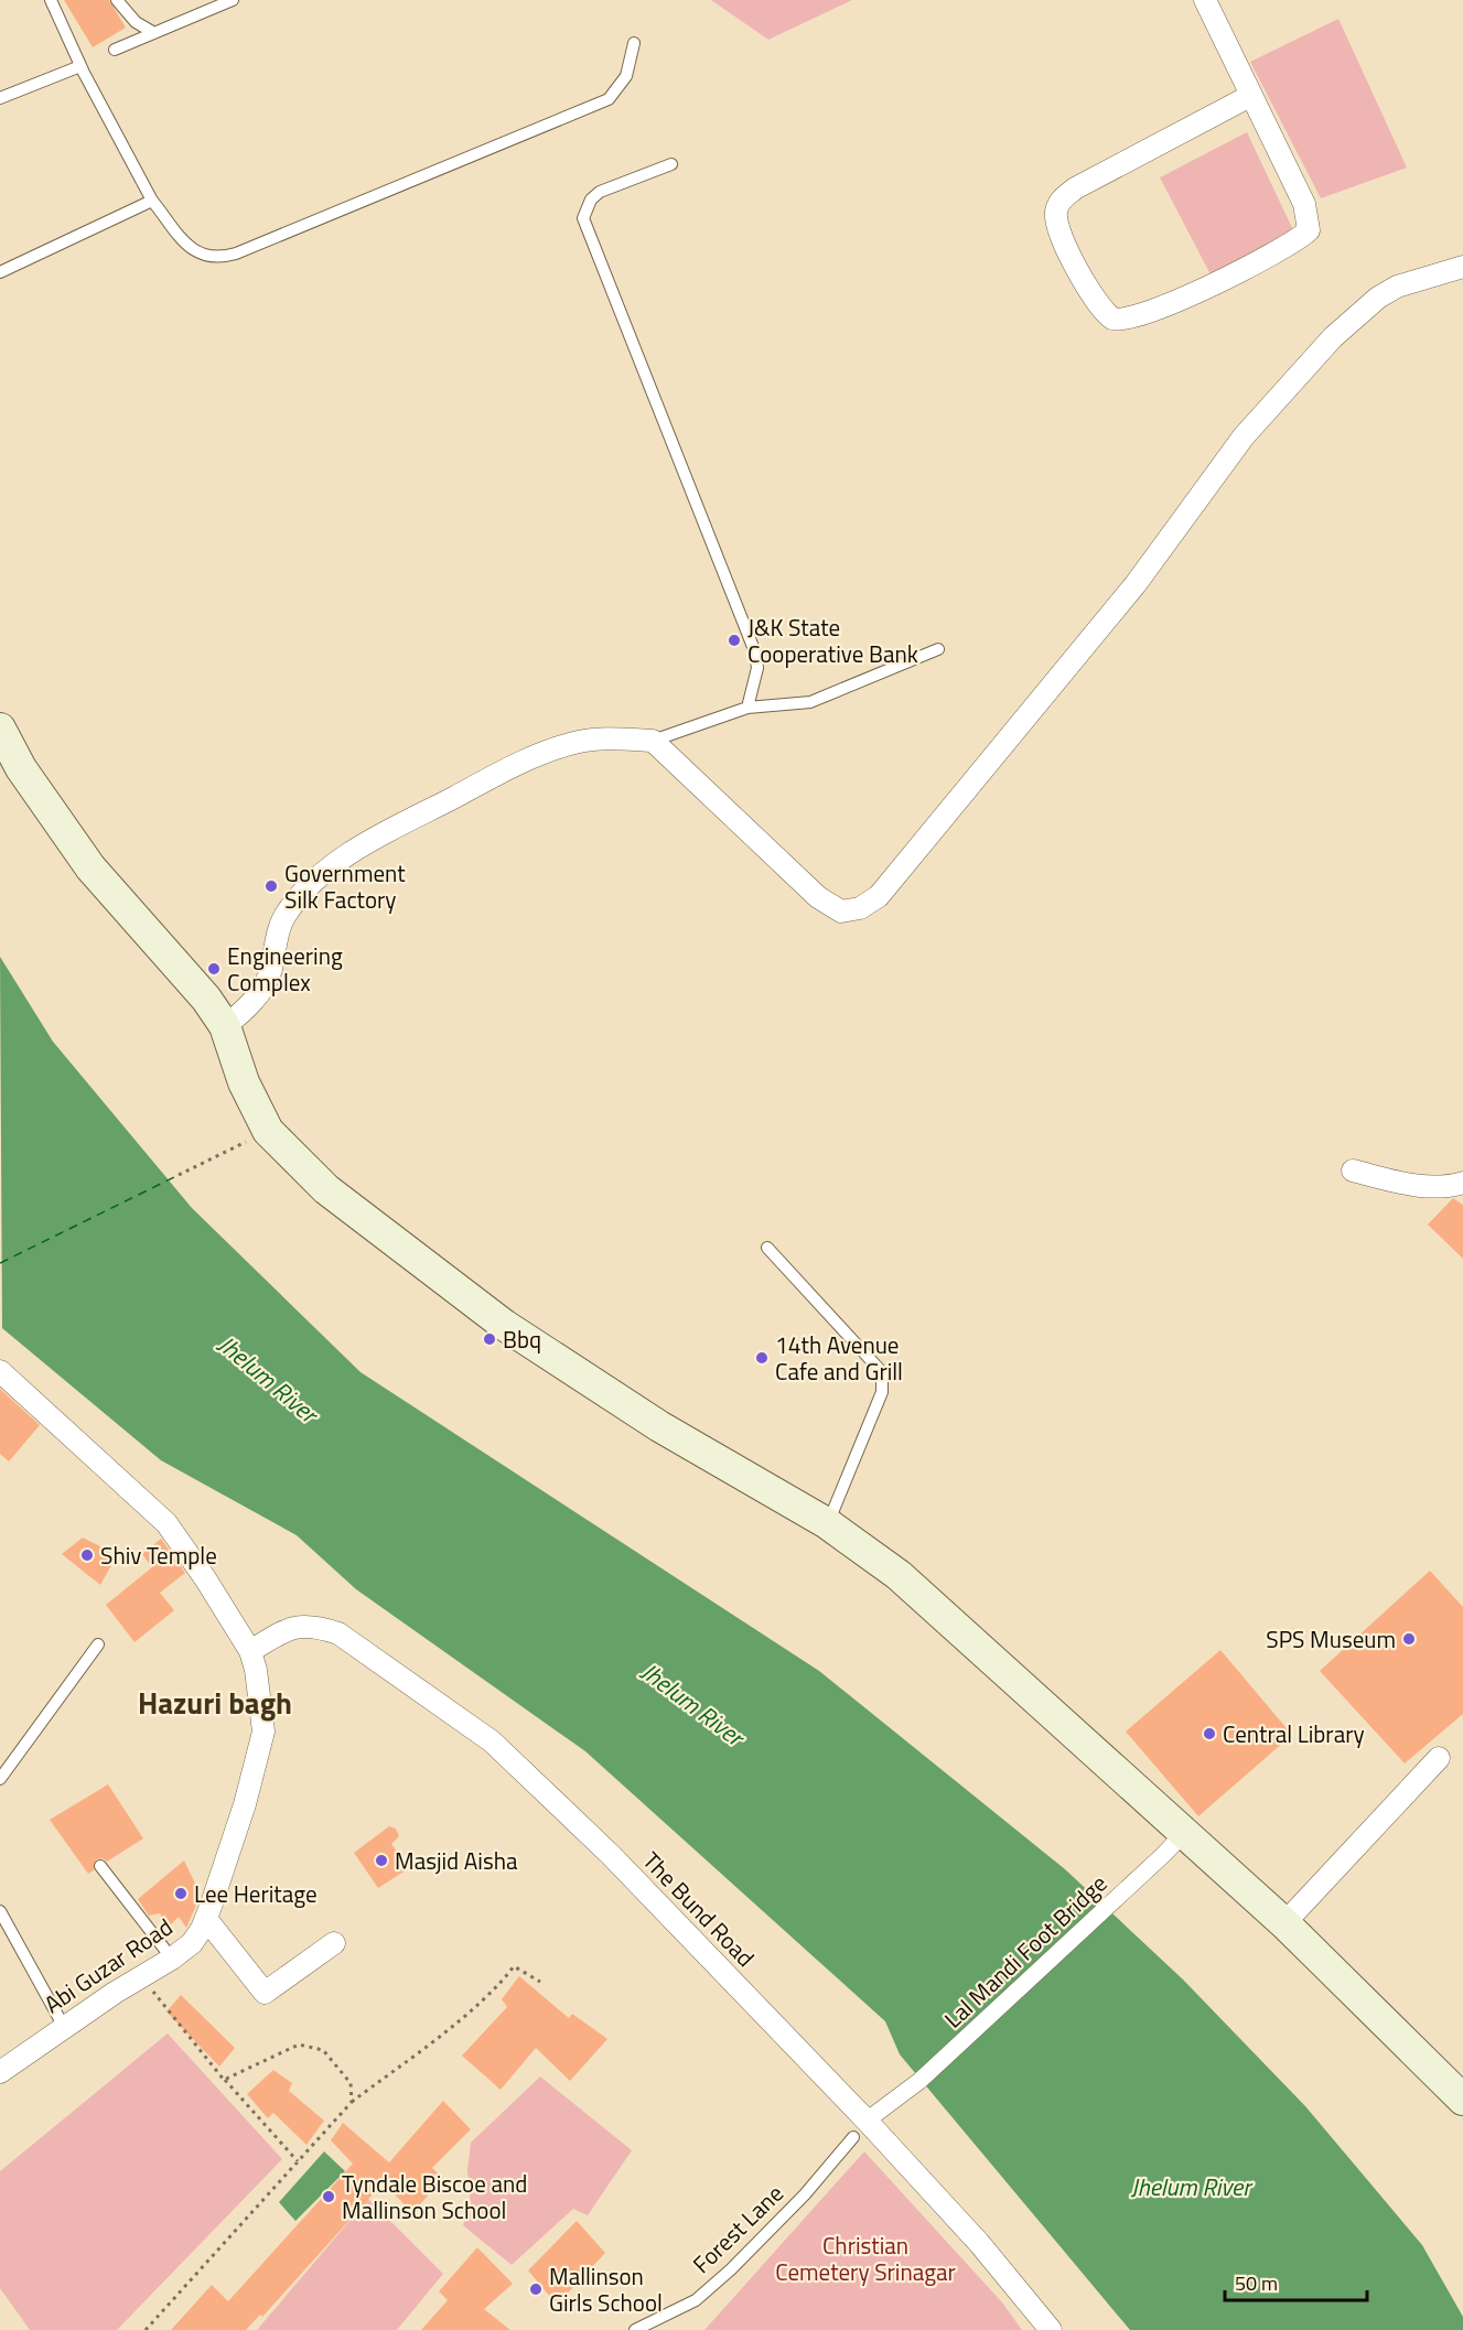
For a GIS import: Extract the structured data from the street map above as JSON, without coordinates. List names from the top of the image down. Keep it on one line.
{"streets":{"street":["The Bund Road","Lal Mandi Foot Bridge","Abi Guzar Road"],"lane":["Forest Lane"]},"crossings":[["The Bund Road","Lal Mandi Foot Bridge"],["The Bund Road","Abi Guzar Road"],["The Bund Road","Forest Lane"],["Lal Mandi Foot Bridge","Forest Lane"]],"districts":["Hazuri bagh"],"water":["Jhelum River"],"parks":["Christian Cemetery Srinagar"],"places":["J&K State Cooperative Bank","Government Silk Factory","Engineering Complex","Bbq","14th Avenue Cafe and Grill","Shiv Temple","SPS Museum","Central Library","Masjid Aisha","Lee Heritage","Tyndale Biscoe and Mallinson School","Mallinson Girls School"],"scale_bar":"50 m"}
